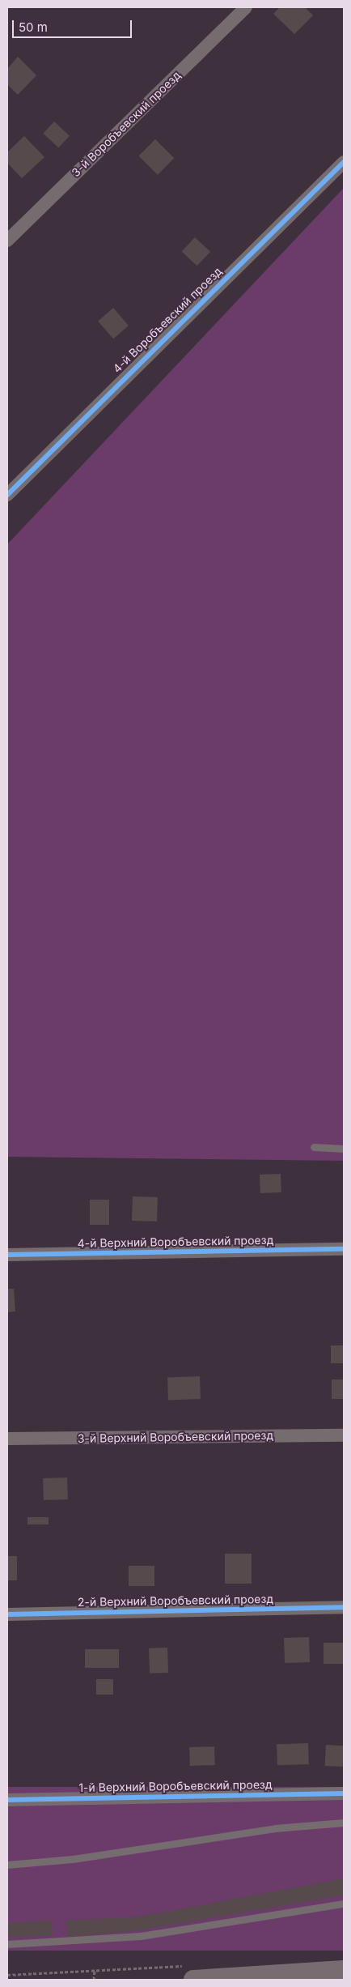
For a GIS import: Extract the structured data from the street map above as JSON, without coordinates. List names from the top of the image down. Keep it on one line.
{"streets":{"street":["3-й Воробъевский проезд","4-й Воробъевский проезд","4-й Верхний Воробъевский проезд","3-й Верхний Воробъевский проезд","2-й Верхний Воробъевский проезд","1-й Верхний Воробъевский проезд"]},"scale_bar":"50 m"}
